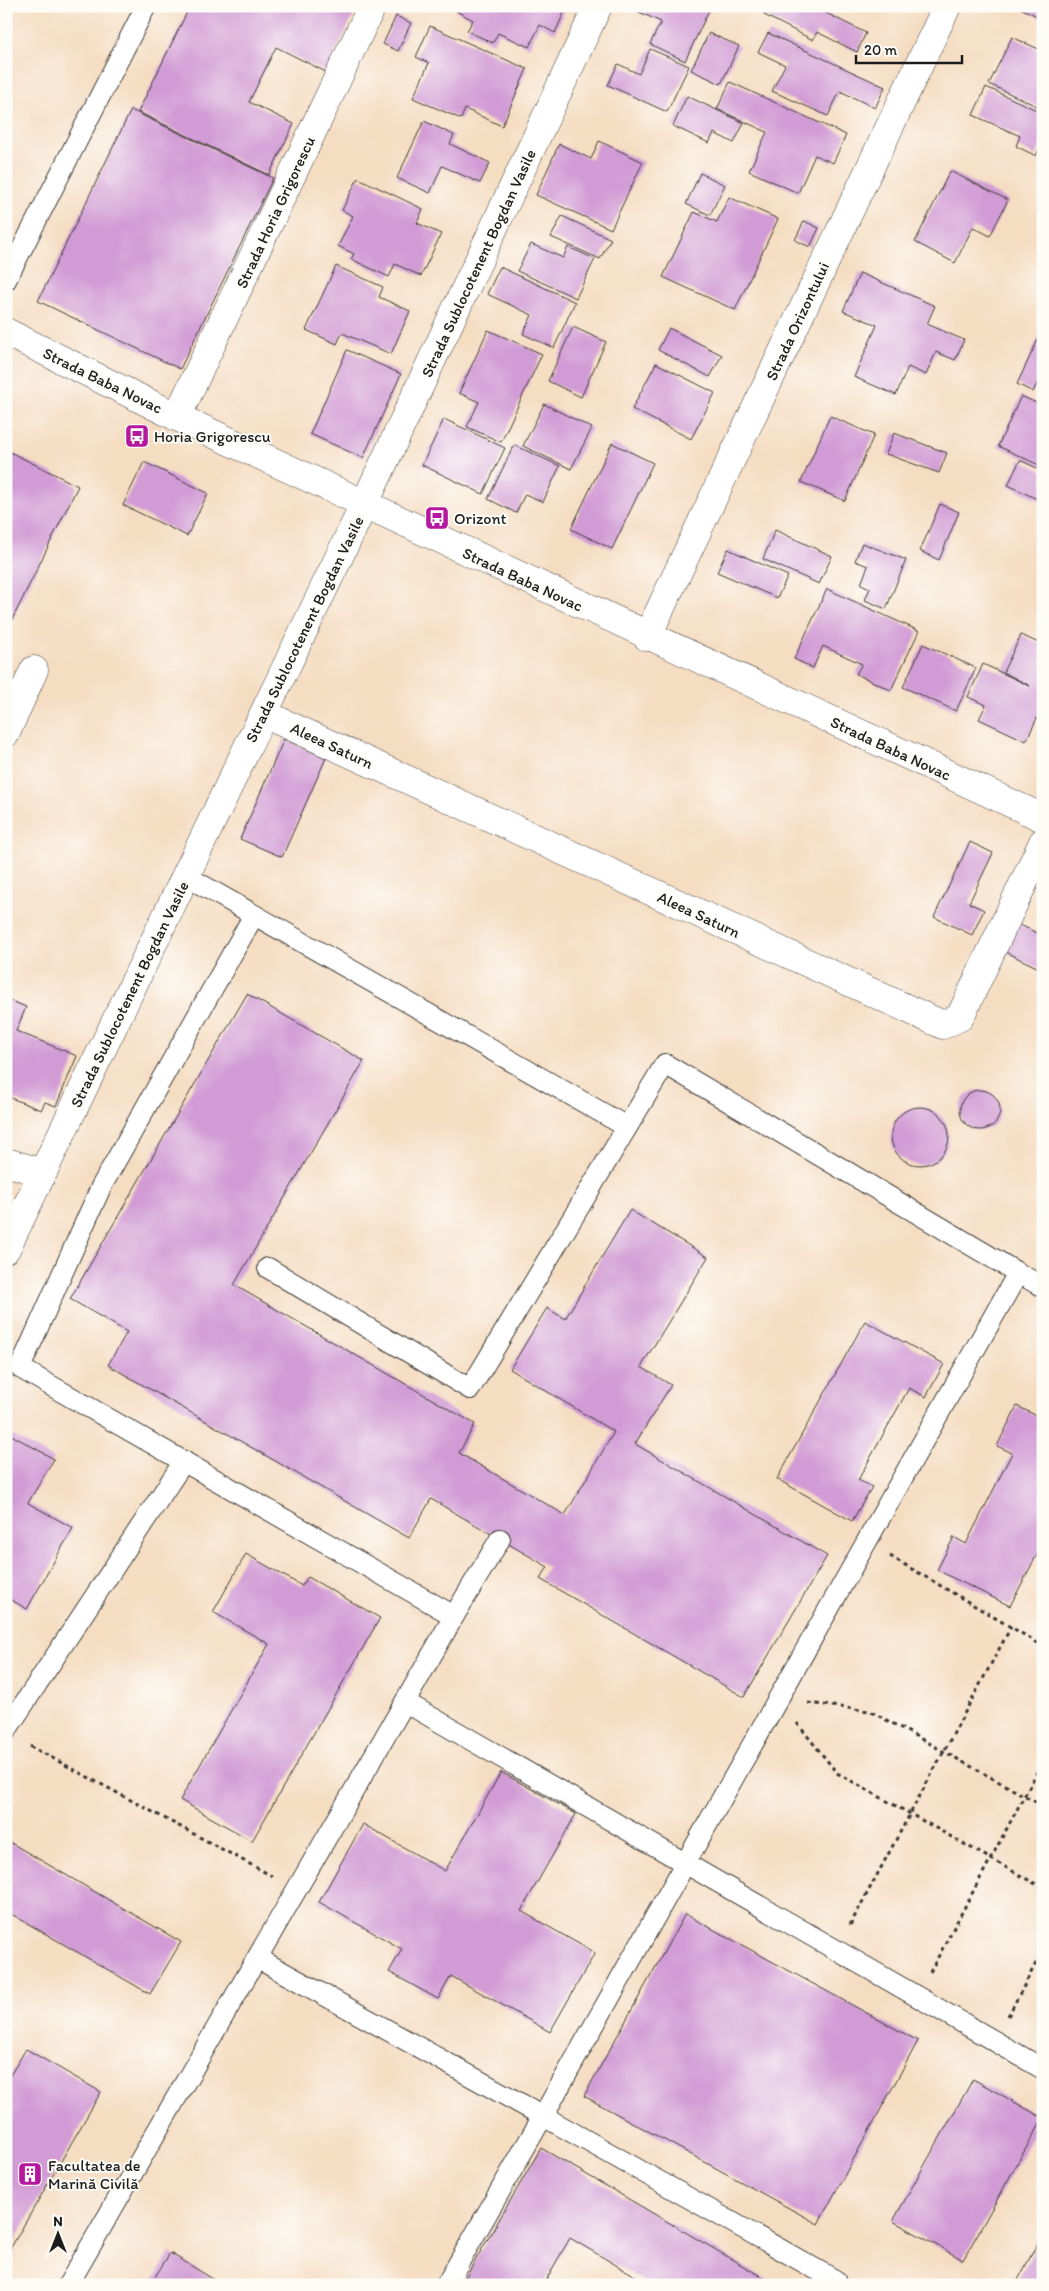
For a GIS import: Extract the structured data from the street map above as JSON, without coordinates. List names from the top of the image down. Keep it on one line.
{"streets":{"street":["Strada Horia Grigorescu","Strada Sublocotenent Bogdan Vasile","Strada Orizontului","Strada Baba Novac","Aleea Saturn"]},"crossings":[["Strada Horia Grigorescu","Strada Baba Novac"],["Strada Sublocotenent Bogdan Vasile","Strada Baba Novac"],["Strada Sublocotenent Bogdan Vasile","Aleea Saturn"],["Strada Orizontului","Strada Baba Novac"]],"places":{"bus stop":["Horia Grigorescu","Orizont"],"building":["Facultatea de Marină Civilă"]},"scale_bar":"20 m","north":"top"}
